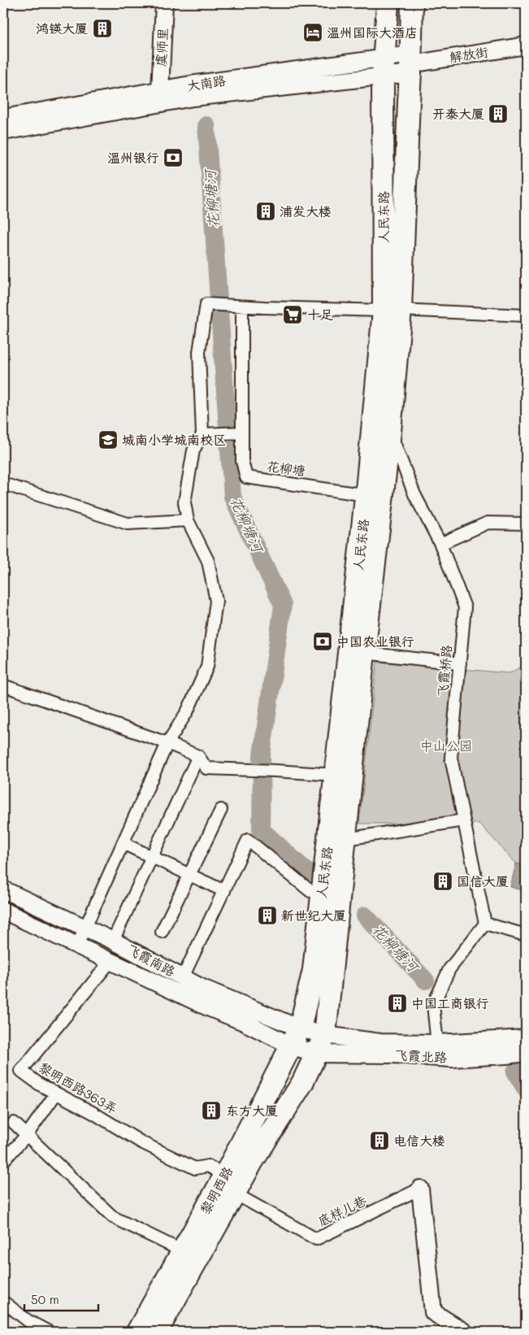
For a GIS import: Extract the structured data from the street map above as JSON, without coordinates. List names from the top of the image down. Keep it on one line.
{"streets":{"highway":["人民东路","黎明西路"],"main road":["虞师里","解放街","大南路","飞霞南路","飞霞北路"],"street":["花柳塘","飞霞桥路","黎明西路363弄","底样儿巷"]},"crossings":[["虞师里","大南路"],["解放街","大南路"],["解放街","人民东路"],["大南路","人民东路"],["人民东路","花柳塘"],["人民东路","飞霞桥路"],["人民东路","飞霞南路"],["人民东路","飞霞北路"],["人民东路","黎明西路"],["飞霞南路","飞霞北路"],["飞霞南路","黎明西路363弄"],["飞霞南路","黎明西路"],["飞霞北路","黎明西路"],["黎明西路363弄","黎明西路"],["黎明西路","底样儿巷"]],"water":["花柳塘河"],"parks":["中山公园"],"places":{"building":["鸿锳大厦","开泰大厦","浦发大楼","国信大厦","新世纪大厦","中国工商银行","东方大厦","电信大楼"],"hotel":["温州国际大酒店"],"bank":["温州银行","中国农业银行"],"supermarket":["十足"],"school or university":["城南小学城南校区"]},"scale_bar":"50 m"}
